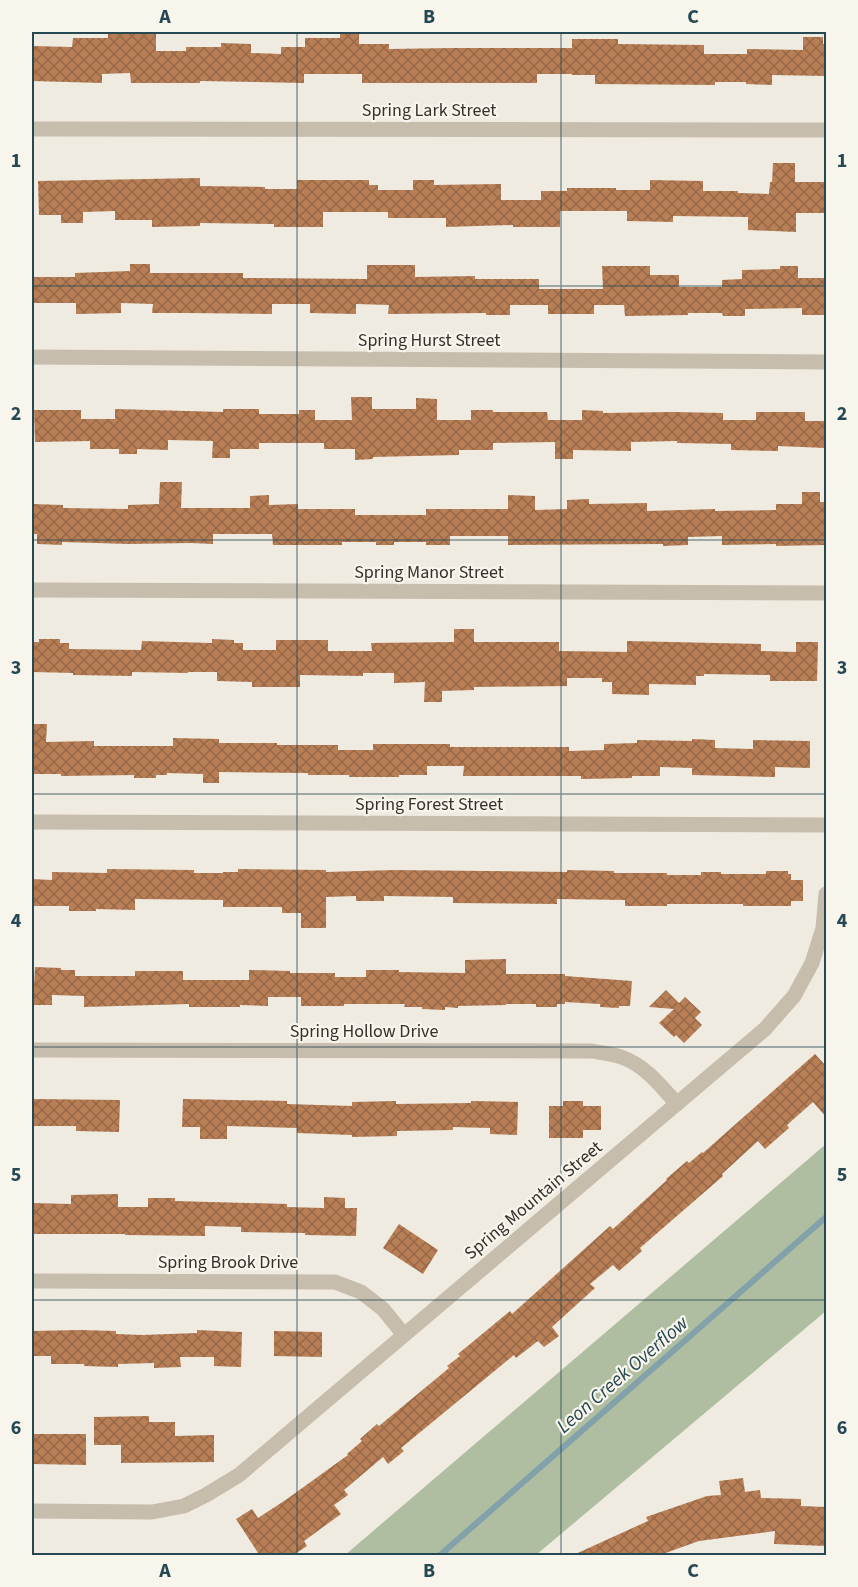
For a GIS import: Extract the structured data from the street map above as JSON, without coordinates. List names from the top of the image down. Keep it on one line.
{"streets":{"street":["Spring Lark Street","Spring Hurst Street","Spring Manor Street","Spring Forest Street","Spring Hollow Drive","Spring Mountain Street","Spring Brook Drive"]},"crossings":[["Spring Hollow Drive","Spring Mountain Street"],["Spring Mountain Street","Spring Brook Drive"]],"water":["Leon Creek Overflow"],"grid":{"columns":["A","B","C"],"rows":["1","2","3","4","5","6"]}}
